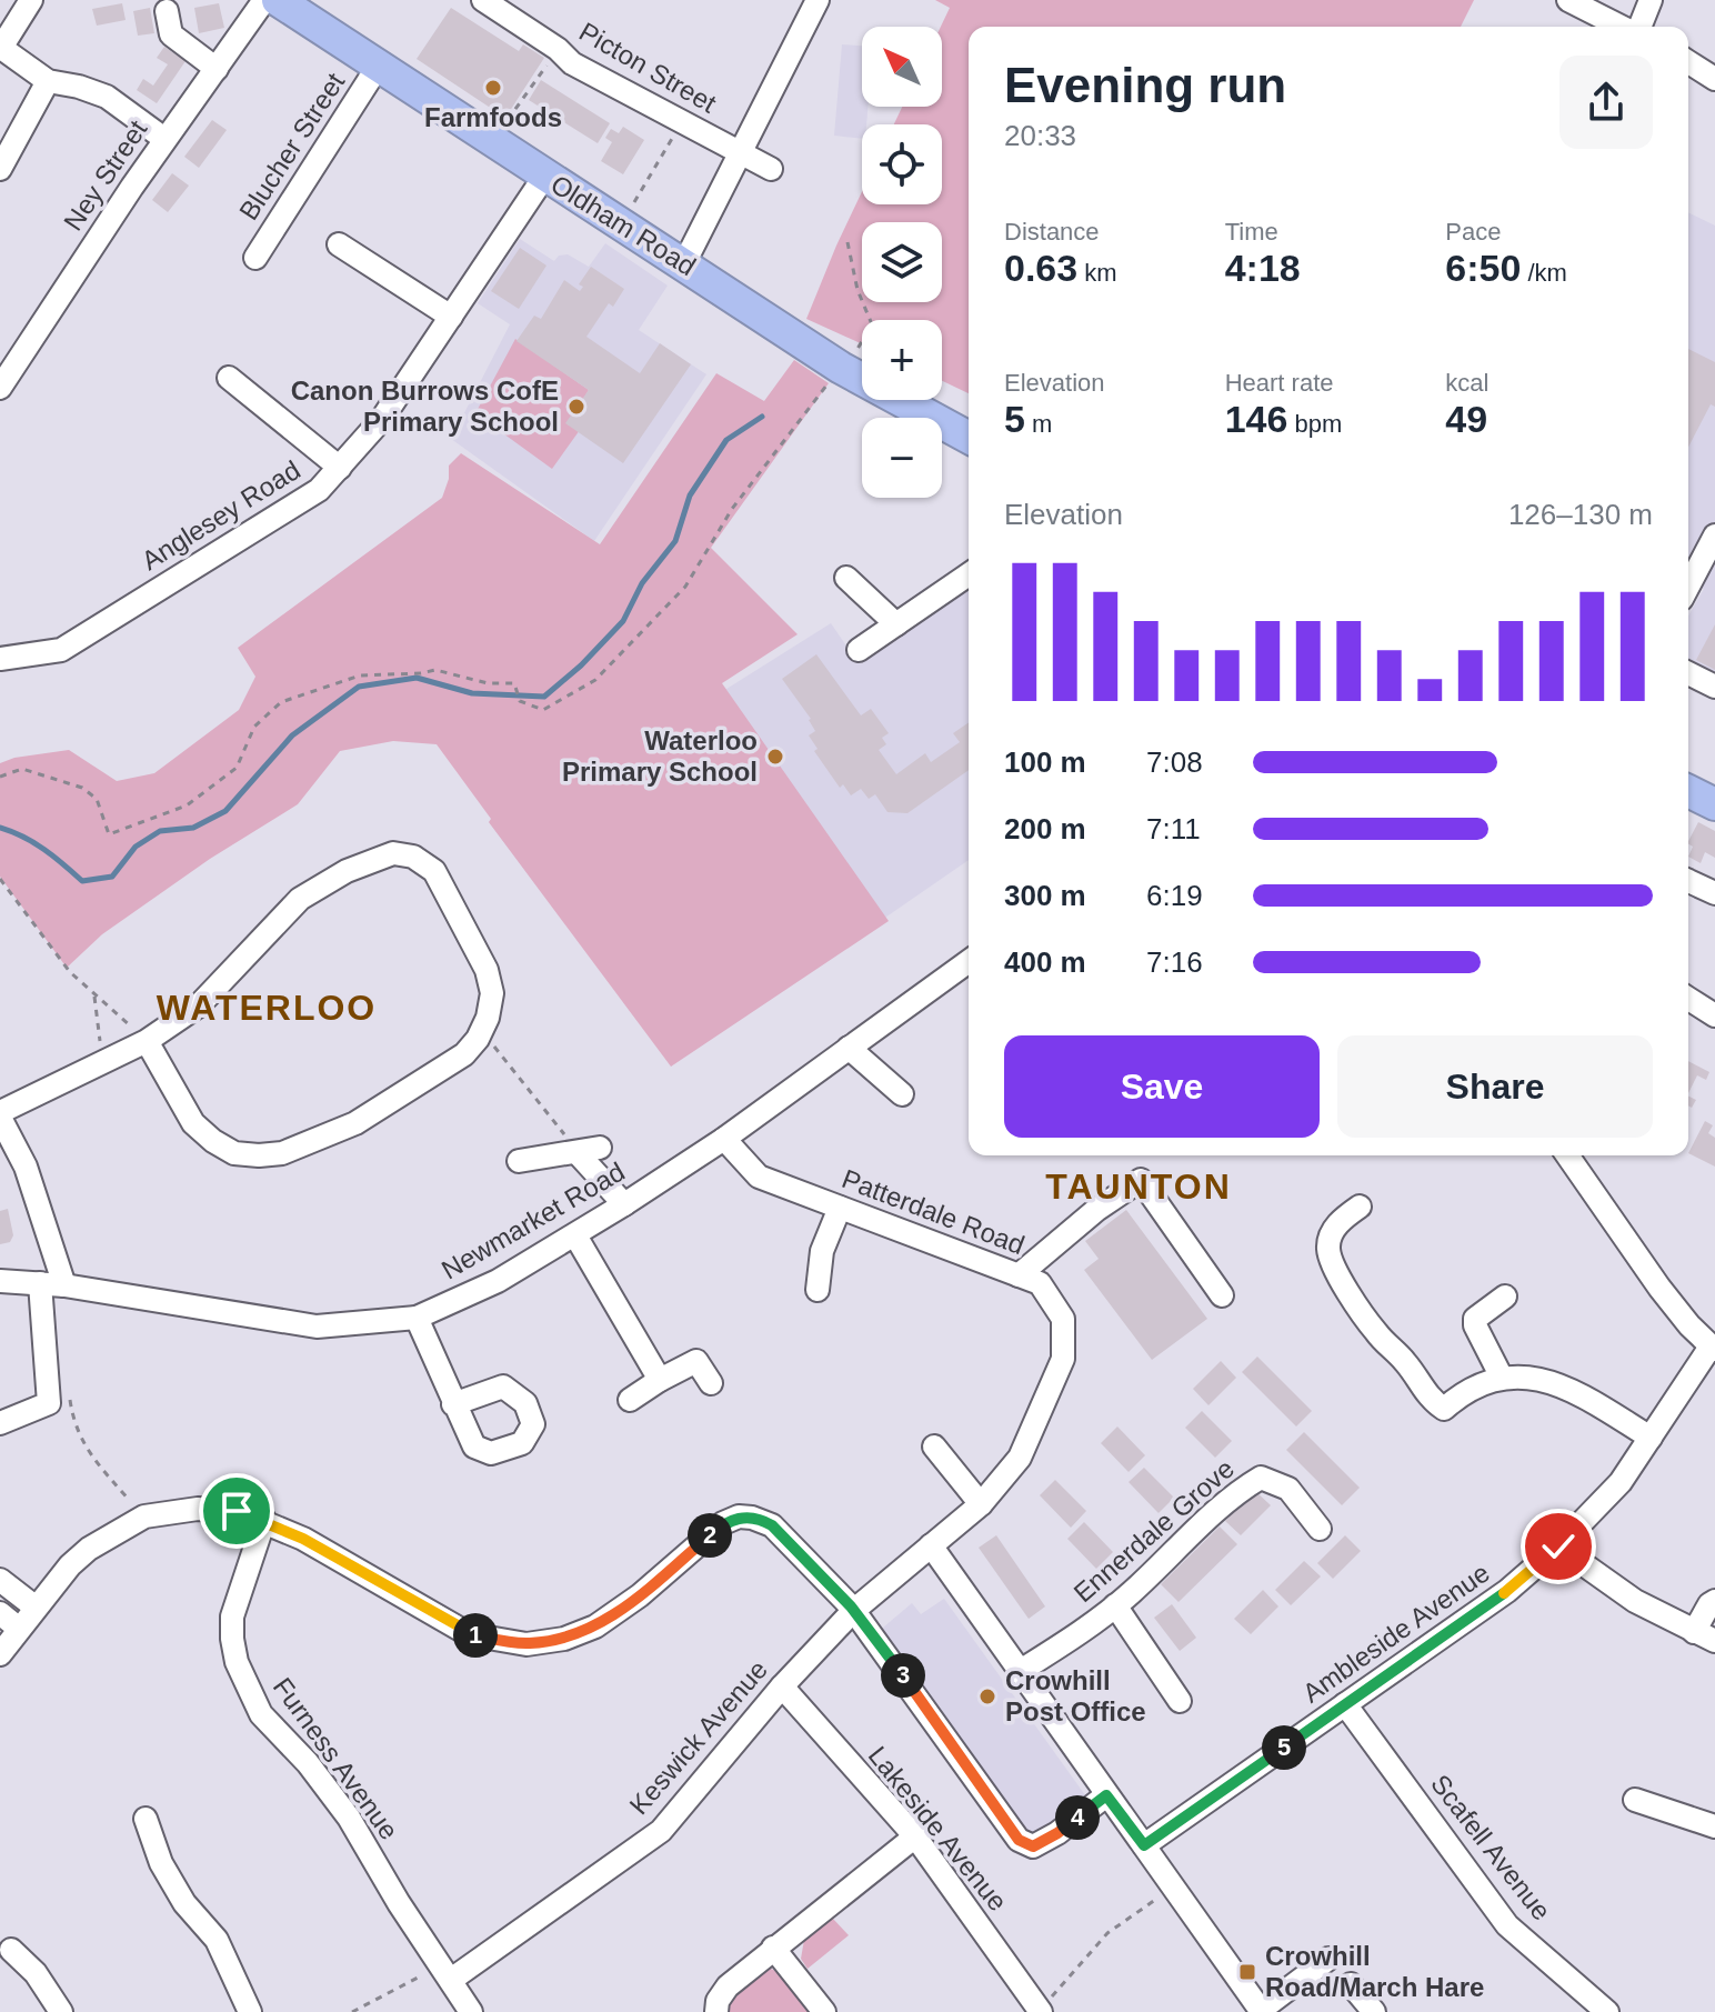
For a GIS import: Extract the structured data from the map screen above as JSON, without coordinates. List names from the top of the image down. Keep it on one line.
{"streets":{"highway":["Oldham Road"],"street":["Picton Street","Blucher Street","Ney Street","Anglesey Road","Patterdale Road","Newmarket Road","Ennerdale Grove","Ambleside Avenue","Keswick Avenue","Furness Avenue","Lakeside Avenue","Scafell Avenue"]},"crossings":[["Blucher Street","Oldham Road"],["Ney Street","Oldham Road"],["Oldham Road","Anglesey Road"],["Patterdale Road","Newmarket Road"],["Patterdale Road","Keswick Avenue"],["Ambleside Avenue","Scafell Avenue"],["Keswick Avenue","Furness Avenue"],["Keswick Avenue","Lakeside Avenue"]],"districts":["WATERLOO","TAUNTON"],"places":{"other":["Farmfoods","Canon Burrows CofE Primary School","Waterloo Primary School","Crowhill Post Office"],"transit":["Crowhill Road/March Hare"]},"north":"top left","page":{"map_buttons":["+","−"],"heading":["Evening run","20:33"],"stats":[["Distance","0.63 km"],["Time","4:18"],["Pace","6:50 /km"],["Elevation","5 m"],["Heart rate","146 bpm"],["kcal","49"]],"chart":["Elevation","126–130 m"],"list":[{"name":"100 m","note":"7:08"},{"name":"200 m","note":"7:11"},{"name":"300 m","note":"6:19"},{"name":"400 m","note":"7:16"}],"buttons":["Save","Share"],"pins":["2","1","3","5","4"]}}
